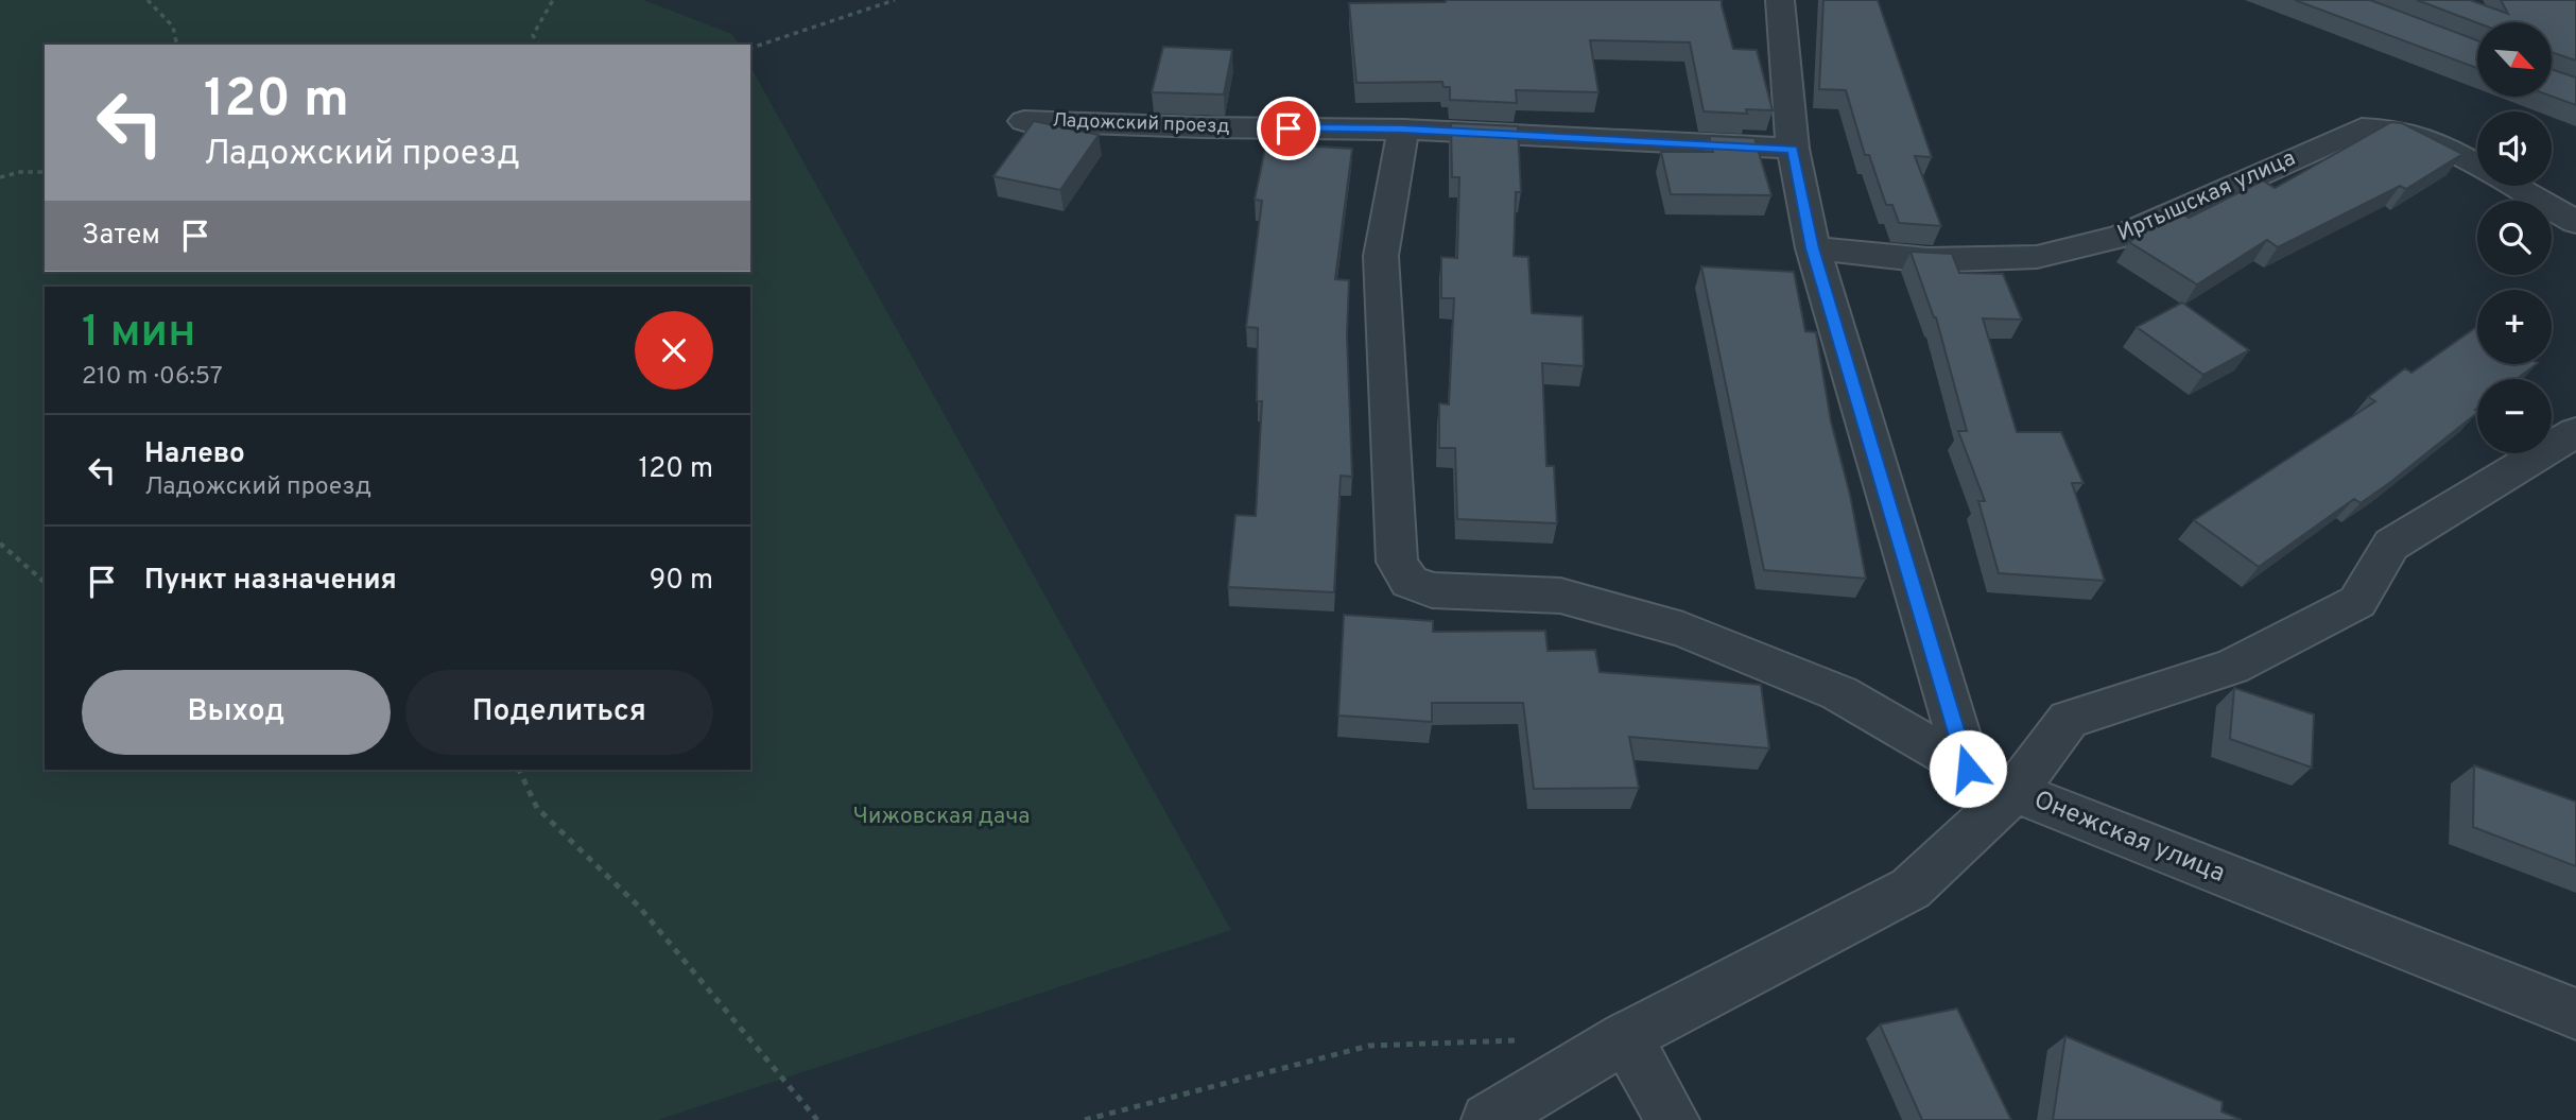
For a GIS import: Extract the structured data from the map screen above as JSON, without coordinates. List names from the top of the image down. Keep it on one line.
{"streets":{"street":["Ладожский проезд","Иртышская улица","Онежская улица"]},"parks":["Чижовская дача"],"north":"bottom right","page":{"map_buttons":["+","−"],"turn":["120 m","Ладожский проезд"],"then":"Затем","heading":["1 мин","210 m · 06:57"],"list":[{"name":"Налево","note":"Ладожский проезд","value":"120 m"},{"name":"Пункт назначения","value":"90 m"}],"buttons":["Выход","Поделиться"]}}
